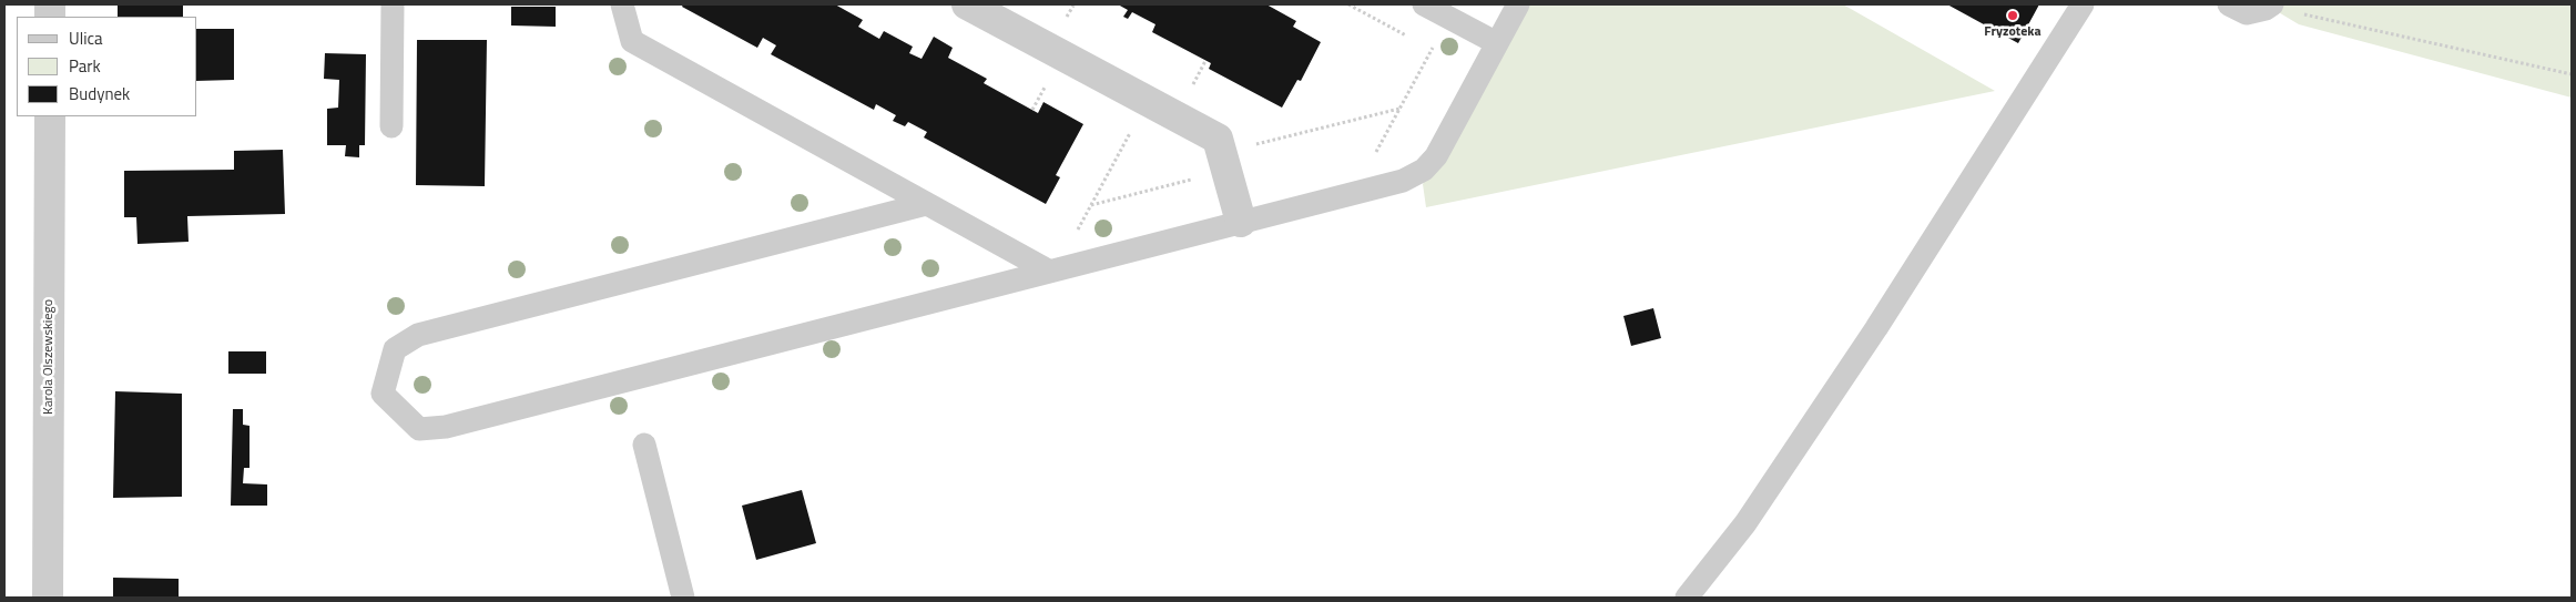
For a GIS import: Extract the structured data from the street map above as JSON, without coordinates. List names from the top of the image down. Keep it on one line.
{"streets":{"street":["Karola Olszewskiego"]},"places":["Fryzoteka"],"legend":["Ulica","Park","Budynek"]}
